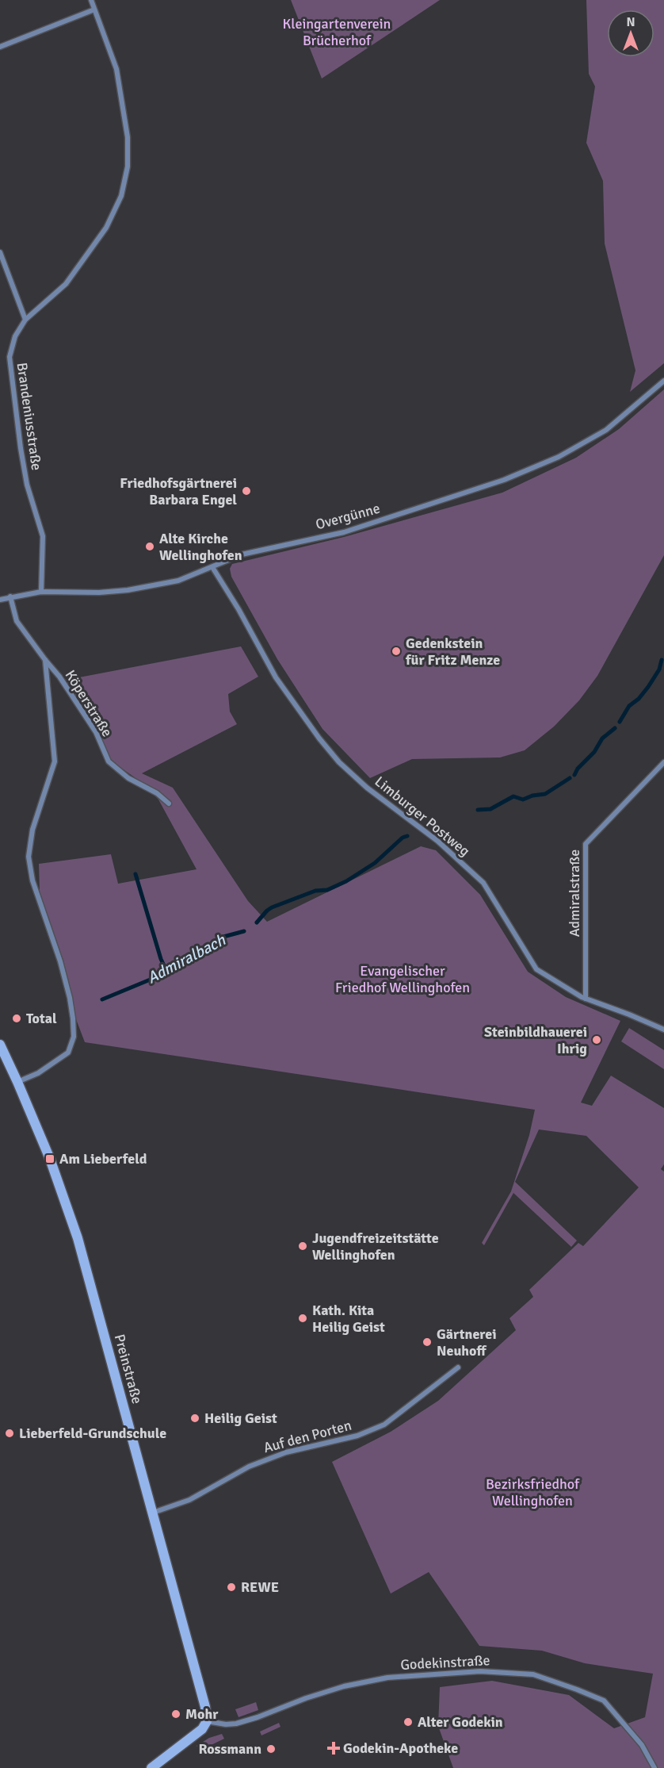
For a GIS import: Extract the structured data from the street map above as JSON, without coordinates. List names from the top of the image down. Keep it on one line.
{"streets":{"street":["Brandeniusstraße","Overgünne","Köperstraße","Limburger Postweg","Admiralstraße","Preinstraße","Auf den Porten","Godekinstraße"]},"crossings":[["Brandeniusstraße","Overgünne"],["Overgünne","Köperstraße"],["Overgünne","Limburger Postweg"],["Limburger Postweg","Admiralstraße"],["Preinstraße","Auf den Porten"],["Preinstraße","Godekinstraße"]],"water":["Admiralbach"],"parks":["Kleingartenverein Brücherhof","Evangelischer Friedhof Wellinghofen","Bezirksfriedhof Wellinghofen"],"places":{"other":["Friedhofsgärtnerei Barbara Engel","Alte Kirche Wellinghofen","Gedenkstein für Fritz Menze","Total","Steinbildhauerei Ihrig","Jugendfreizeitstätte Wellinghofen","Kath. Kita Heilig Geist","Gärtnerei Neuhoff","Heilig Geist","Lieberfeld-Grundschule","REWE","Mohr","Alter Godekin","Rossmann"],"transit":["Am Lieberfeld"],"health":["Godekin-Apotheke"]},"north":"top"}
